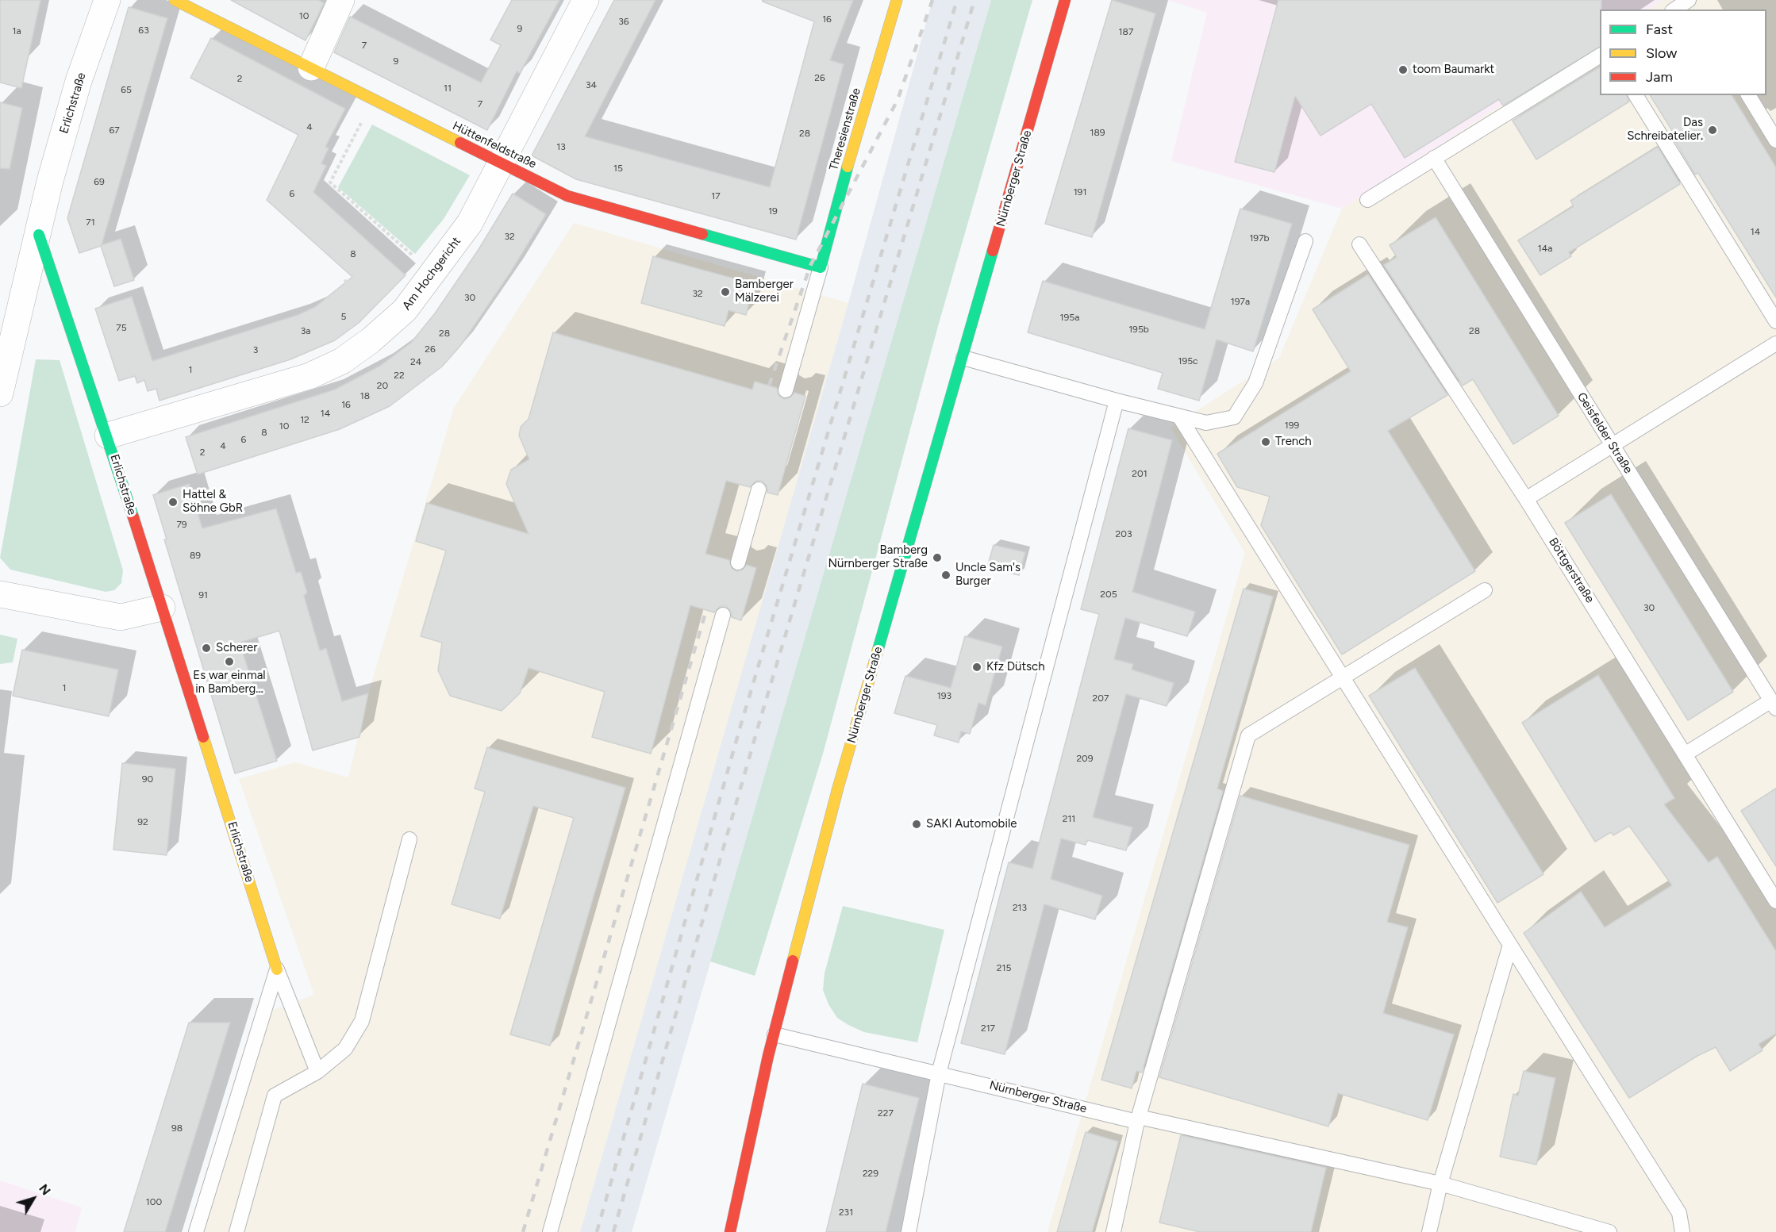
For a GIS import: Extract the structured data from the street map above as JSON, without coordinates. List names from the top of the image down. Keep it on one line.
{"streets":{"street":["Erlichstraße","Theresienstraße","Hüttenfeldstraße","Nürnberger Straße","Am Hochgericht"],"lane":["Geisfelder Straße","Böttgerstraße"]},"crossings":[["Erlichstraße","Am Hochgericht"],["Theresienstraße","Hüttenfeldstraße"],["Hüttenfeldstraße","Am Hochgericht"]],"places":["toom Baumarkt","Das Schreibatelier.","Bamberger Mälzerei","Trench","Hattel & Söhne GbR","Bamberg Nürnberger Straße","Uncle Sam's Burger","Scherer","Es war einmal in Bamberg...","Kfz Dütsch","SAKI Automobile"],"house_numbers":["10","16","36","9","63","1a","187","7","9","26","2","34","11","65","7","4","67","189","28","13","15","69","191","6","17","19","71","14","32","197b","14a","8","32","30","197a","5","195a","75","195b","3a","28","28","26","3","195c","24","1","22","20","18","16","14","12","199","10","8","6","4","2","201","79","203","89","205","91","30","1","193","207","209","90","211","92","213","215","217","227","98","229","100","231"],"legend":["Fast","Slow","Jam"],"north":"top right"}
